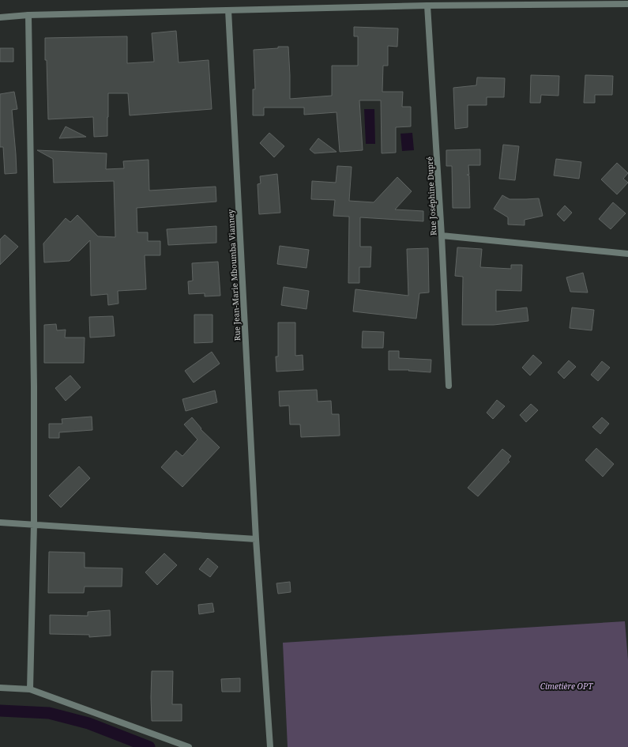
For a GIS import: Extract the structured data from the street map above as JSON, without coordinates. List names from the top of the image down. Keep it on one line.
{"streets":{"street":["Rue Joséphine Dupré","Rue Jean-Marie Mboumba Vianney"]},"parks":["Cimetière OPT"]}
